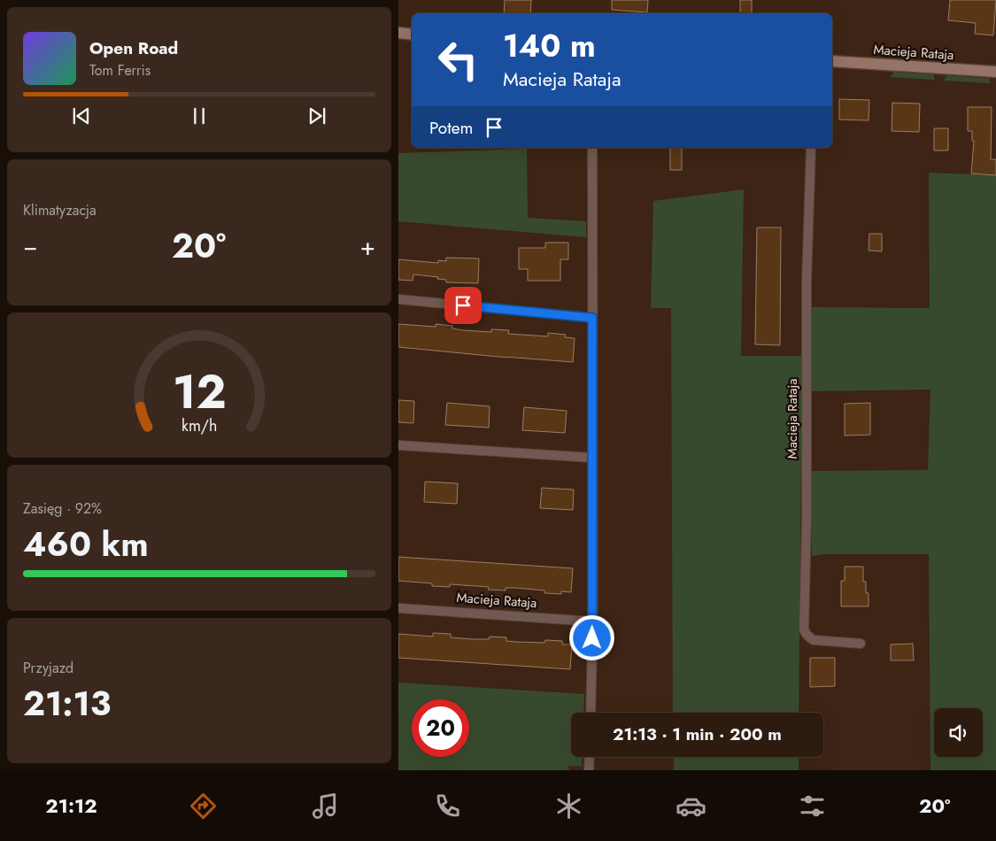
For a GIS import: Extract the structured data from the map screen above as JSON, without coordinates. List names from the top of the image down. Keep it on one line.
{"streets":{"street":["Macieja Rataja"]},"page":{"turn":["140 m","Macieja Rataja"],"song":["Open Road","Tom Ferris"],"then":"Potem","tile":["Klimatyzacja",["Zasięg · 92%","460 km"],["Przyjazd","21:13"]],"heat":["−","20°","+"],"limit":"20","trip":"21:13 · 1 min · 200 m","tabs":["21:12","20°"],"gauge":["12","km/h"]}}
